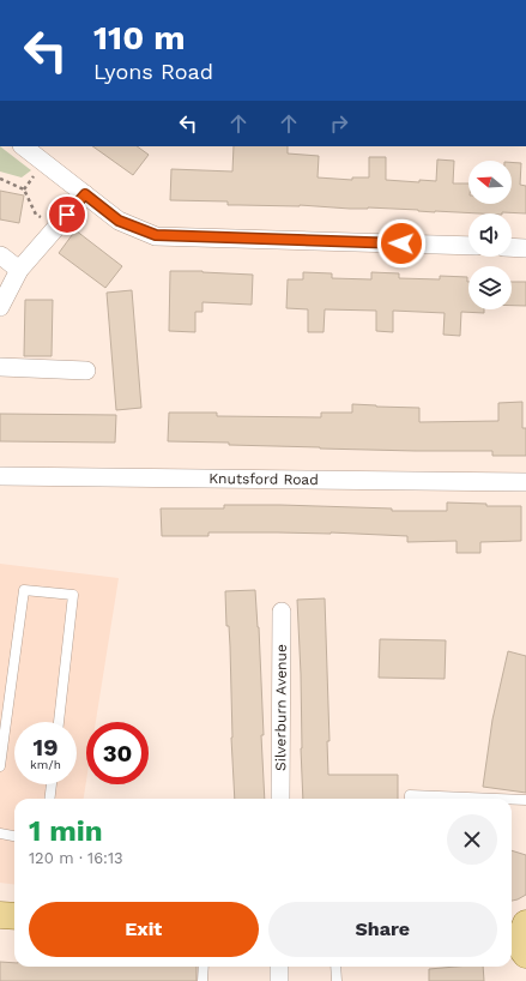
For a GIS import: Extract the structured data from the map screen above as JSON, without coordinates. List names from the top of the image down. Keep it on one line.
{"streets":{"street":["Knutsford Road","Silverburn Avenue"]},"north":"left","page":{"turn":["110 m","Lyons Road"],"speed":"19 km/h","limit":"30","heading":["1 min","120 m · 16:13"],"buttons":["Exit","Share"]}}
